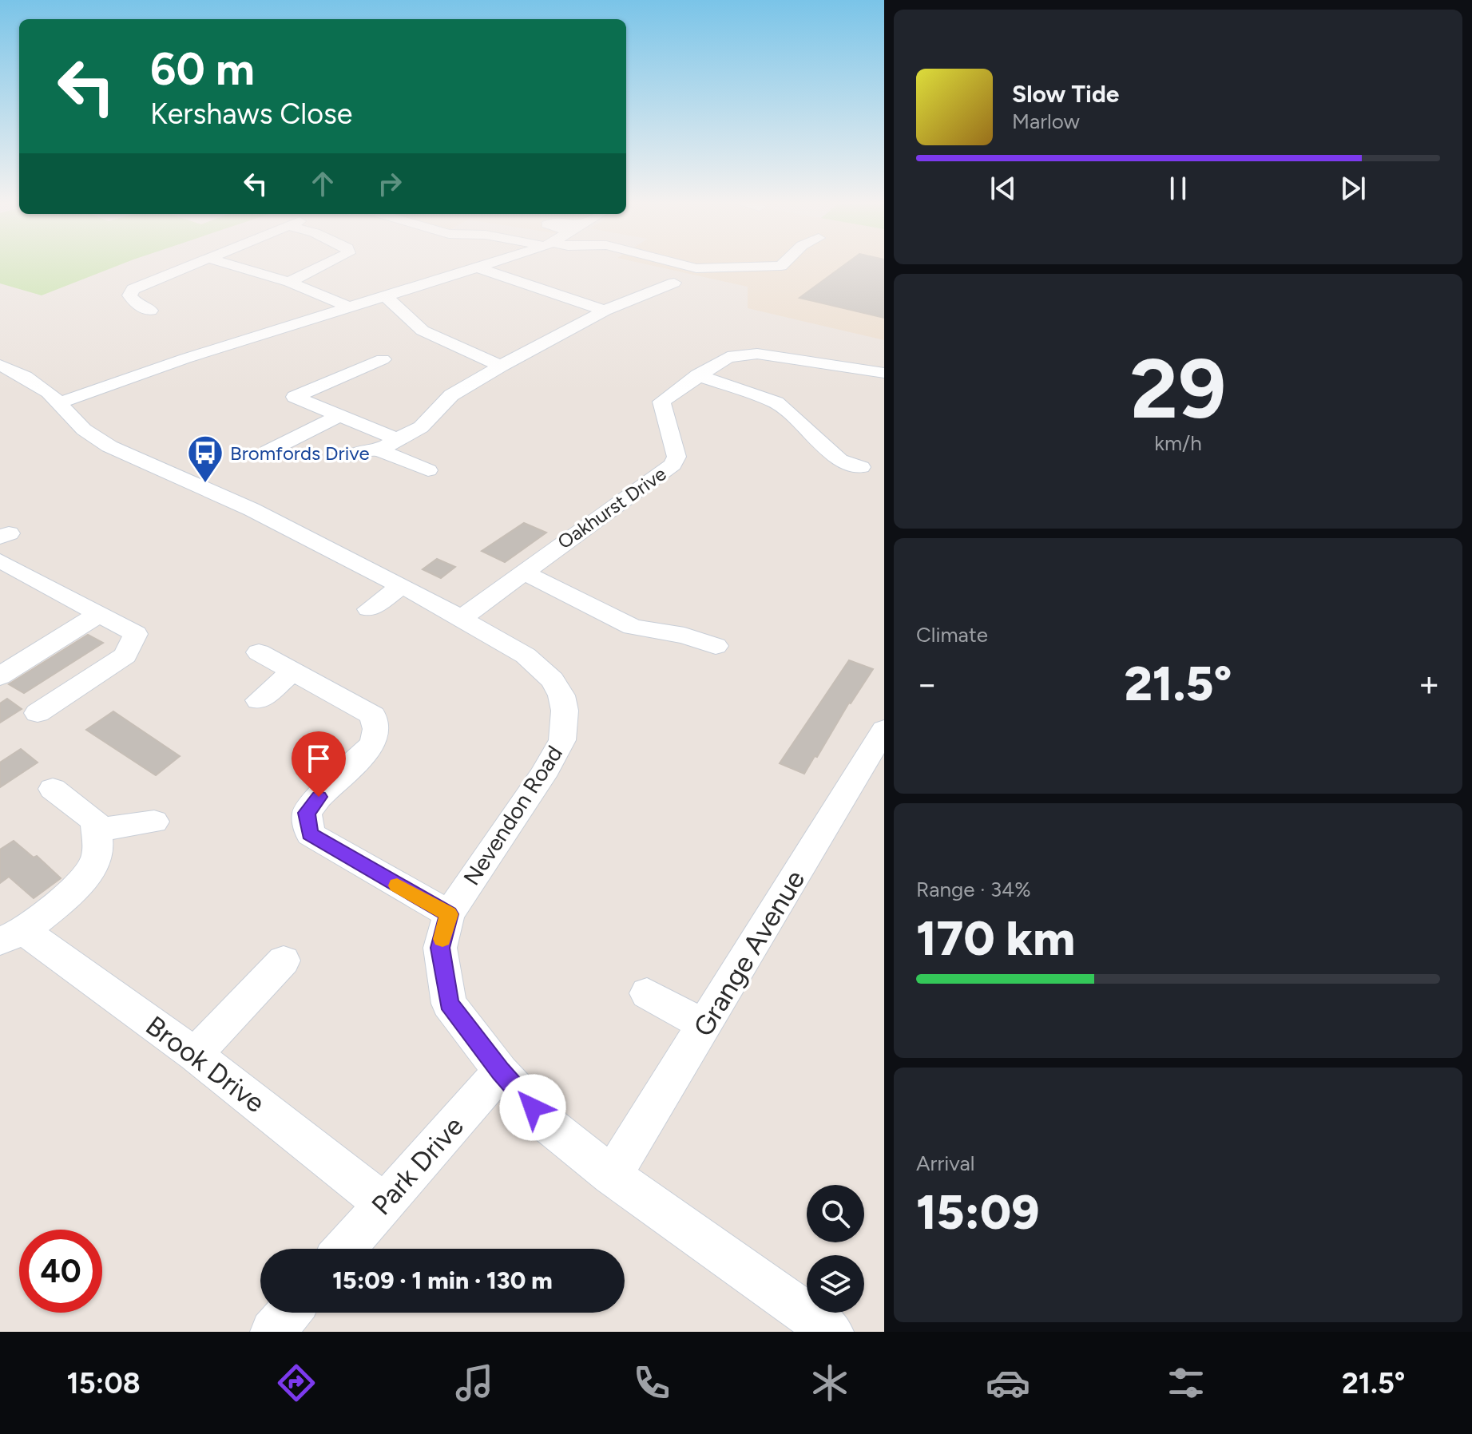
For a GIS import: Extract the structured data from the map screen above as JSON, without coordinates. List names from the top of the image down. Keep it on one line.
{"streets":{"street":["Oakhurst Drive","Nevendon Road","Grange Avenue","Brook Drive","Park Drive"]},"crossings":[["Oakhurst Drive","Nevendon Road"],["Nevendon Road","Grange Avenue"],["Nevendon Road","Park Drive"],["Brook Drive","Park Drive"]],"places":{"bus stop":["Bromfords Drive"]},"page":{"turn":["60 m","Kershaws Close"],"song":["Slow Tide","Marlow"],"tile":[["29","km/h"],"Climate",["Range · 34%","170 km"],["Arrival","15:09"]],"heat":["−","21.5°","+"],"limit":"40","trip":"15:09 · 1 min · 130 m","tabs":["15:08","21.5°"]}}
